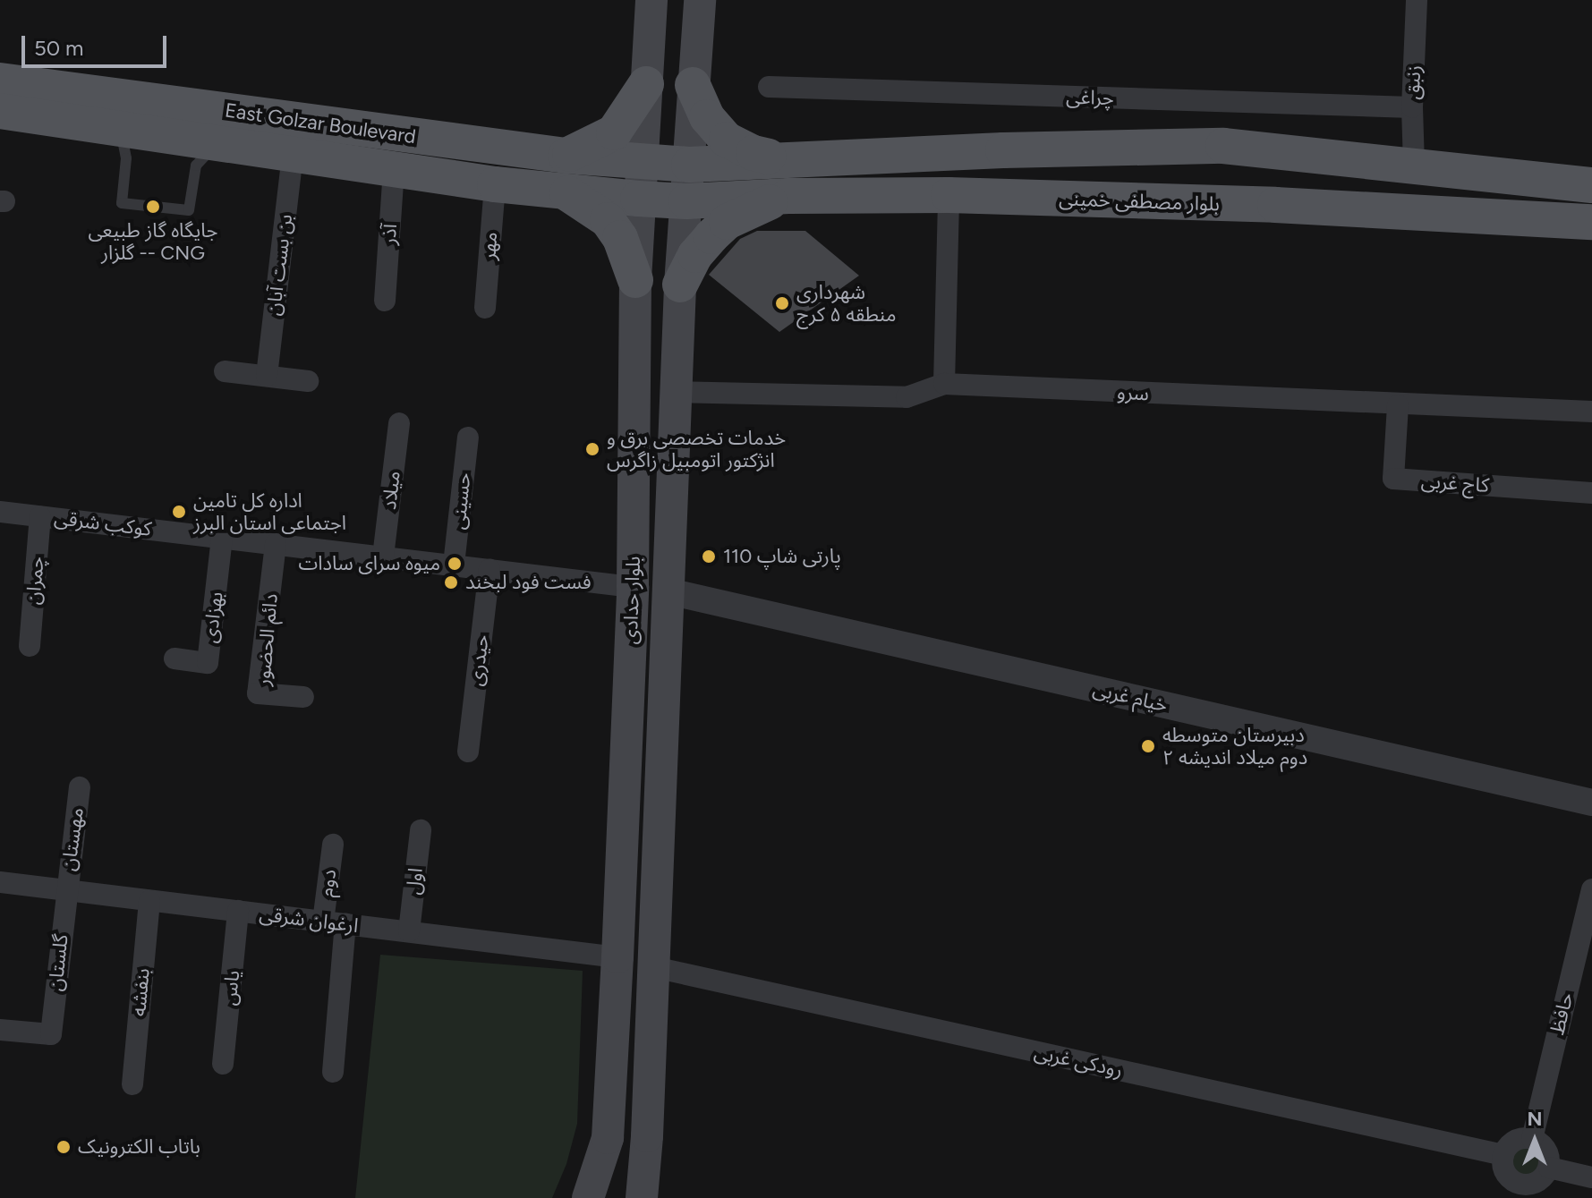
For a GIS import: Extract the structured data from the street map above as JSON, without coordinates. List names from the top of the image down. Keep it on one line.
{"streets":{"main road":["East Golzar Boulevard","بلوار مصطفی خمینی","بلوار حدادی"],"street":["زنبق","چراغی","آذر","مهر","بن بست آبان","سرو","کاج غربی","میلاد","حسینی","کوکب شرقی","چمران","بهزادی","دائم الحضور","حیدری","خیام غربی","مهستان","اول","دوم","ارغوان شرقی","گلستان","یاس","بنفشه","حافظ","رودکی غربی"]},"crossings":[["زنبق","چراغی"],["East Golzar Boulevard","بلوار مصطفی خمینی"],["East Golzar Boulevard","آذر"],["East Golzar Boulevard","مهر"],["East Golzar Boulevard","بن بست آبان"],["East Golzar Boulevard","بلوار حدادی"],["بلوار مصطفی خمینی","بلوار حدادی"],["سرو","کاج غربی"],["سرو","بلوار حدادی"],["میلاد","کوکب شرقی"],["حسینی","کوکب شرقی"],["کوکب شرقی","چمران"],["کوکب شرقی","بلوار حدادی"],["کوکب شرقی","بهزادی"],["کوکب شرقی","دائم الحضور"],["کوکب شرقی","حیدری"],["بلوار حدادی","خیام غربی"],["بلوار حدادی","ارغوان شرقی"],["بلوار حدادی","رودکی غربی"],["مهستان","ارغوان شرقی"],["مهستان","گلستان"],["اول","ارغوان شرقی"],["دوم","ارغوان شرقی"],["ارغوان شرقی","گلستان"],["ارغوان شرقی","یاس"],["ارغوان شرقی","بنفشه"],["حافظ","رودکی غربی"]],"places":["جایگاه گاز طبیعی گلزار -- CNG","شهرداری منطقه ۵ کرج","خدمات تخصصی برق و انژکتور اتومبیل زاگرس","اداره کل تامین اجتماعی استان البرز","پارتی شاپ 110","میوه سرای سادات","فست فود لبخند","دبیرستان متوسطه دوم میلاد اندیشه ۲","باتاب الکترونیک"],"scale_bar":"50 m","north":"top"}
